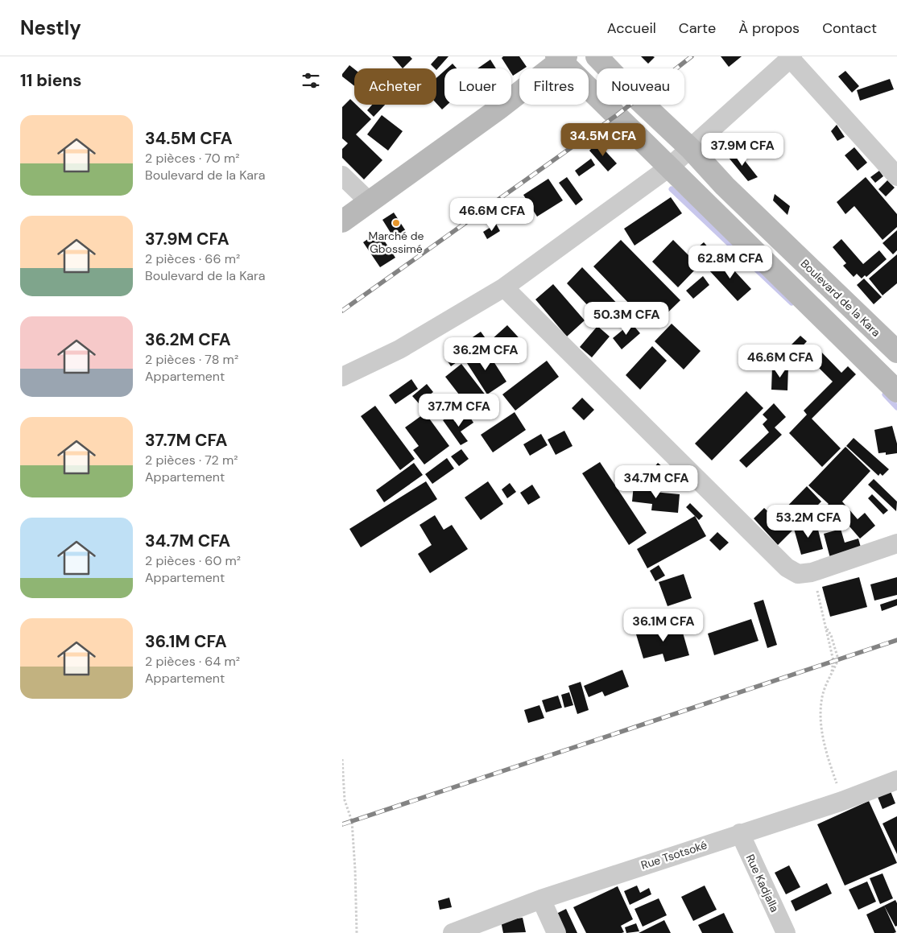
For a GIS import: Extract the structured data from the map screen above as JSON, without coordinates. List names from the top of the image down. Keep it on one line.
{"streets":{"main road":["Boulevard de la Kara"],"street":["Rue Tsotsoké","Rue Kadjalla"]},"crossings":[["Rue Tsotsoké","Rue Kadjalla"]],"places":["Marché de Gbossimé"],"page":{"header":"Nestly","nav":["Accueil","Carte","À propos","Contact"],"heading":"11 biens","chip":["Acheter","Louer","Filtres","Nouveau"],"list":[{"name":"34.5M CFA","note":"2 pièces · 70 m² · Boulevard de la Kara"},{"name":"37.9M CFA","note":"2 pièces · 66 m² · Boulevard de la Kara"},{"name":"36.2M CFA","note":"2 pièces · 78 m² · Appartement"},{"name":"37.7M CFA","note":"2 pièces · 72 m² · Appartement"},{"name":"34.7M CFA","note":"2 pièces · 60 m² · Appartement"},{"name":"36.1M CFA","note":"2 pièces · 64 m² · Appartement"}],"price":["34.5M CFA","37.9M CFA","46.6M CFA","62.8M CFA","50.3M CFA","36.2M CFA","46.6M CFA","37.7M CFA","34.7M CFA","53.2M CFA","36.1M CFA"]}}
